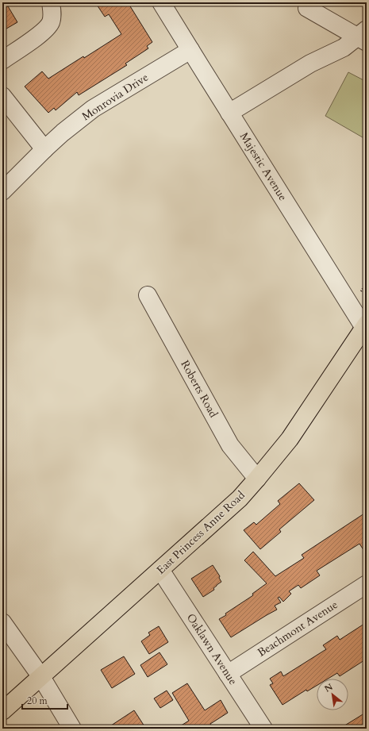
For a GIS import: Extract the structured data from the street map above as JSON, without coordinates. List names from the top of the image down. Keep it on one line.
{"streets":{"main road":["East Princess Anne Road"],"street":["Monrovia Drive","Majestic Avenue","Roberts Road","Beachmont Avenue","Oaklawn Avenue"]},"crossings":[["Monrovia Drive","Majestic Avenue"],["Majestic Avenue","East Princess Anne Road"],["Roberts Road","East Princess Anne Road"],["East Princess Anne Road","Oaklawn Avenue"],["Beachmont Avenue","Oaklawn Avenue"]],"scale_bar":"20 m","north":"top left"}
